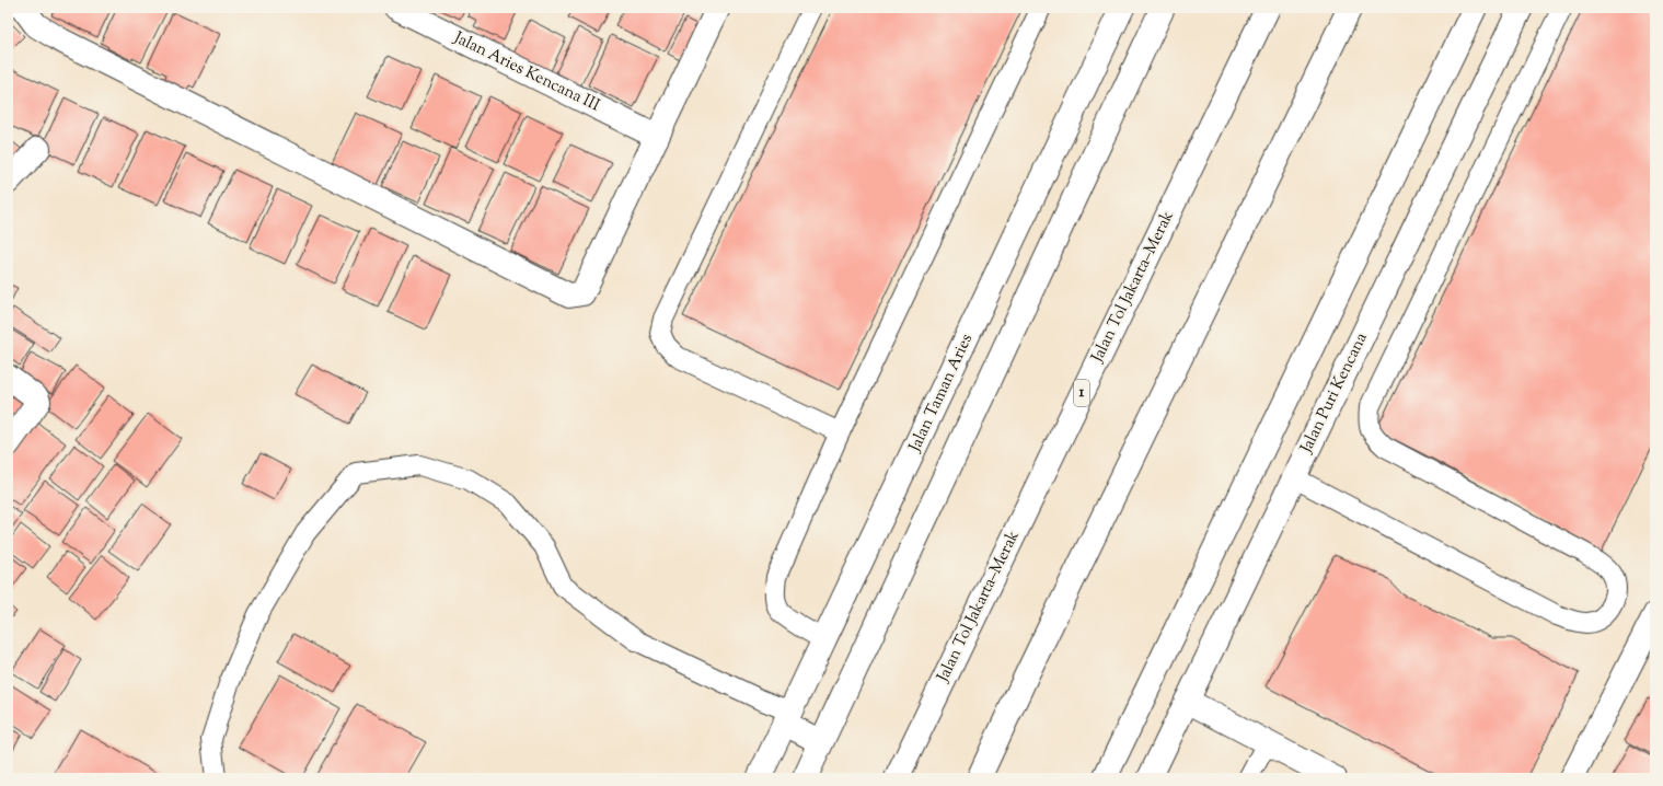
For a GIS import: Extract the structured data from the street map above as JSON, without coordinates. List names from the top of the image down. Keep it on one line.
{"streets":{"main road":["Jalan Aries Kencana III","Jalan Tol Jakarta–Merak","Jalan Taman Aries","1","Jalan Puri Kencana"]}}
